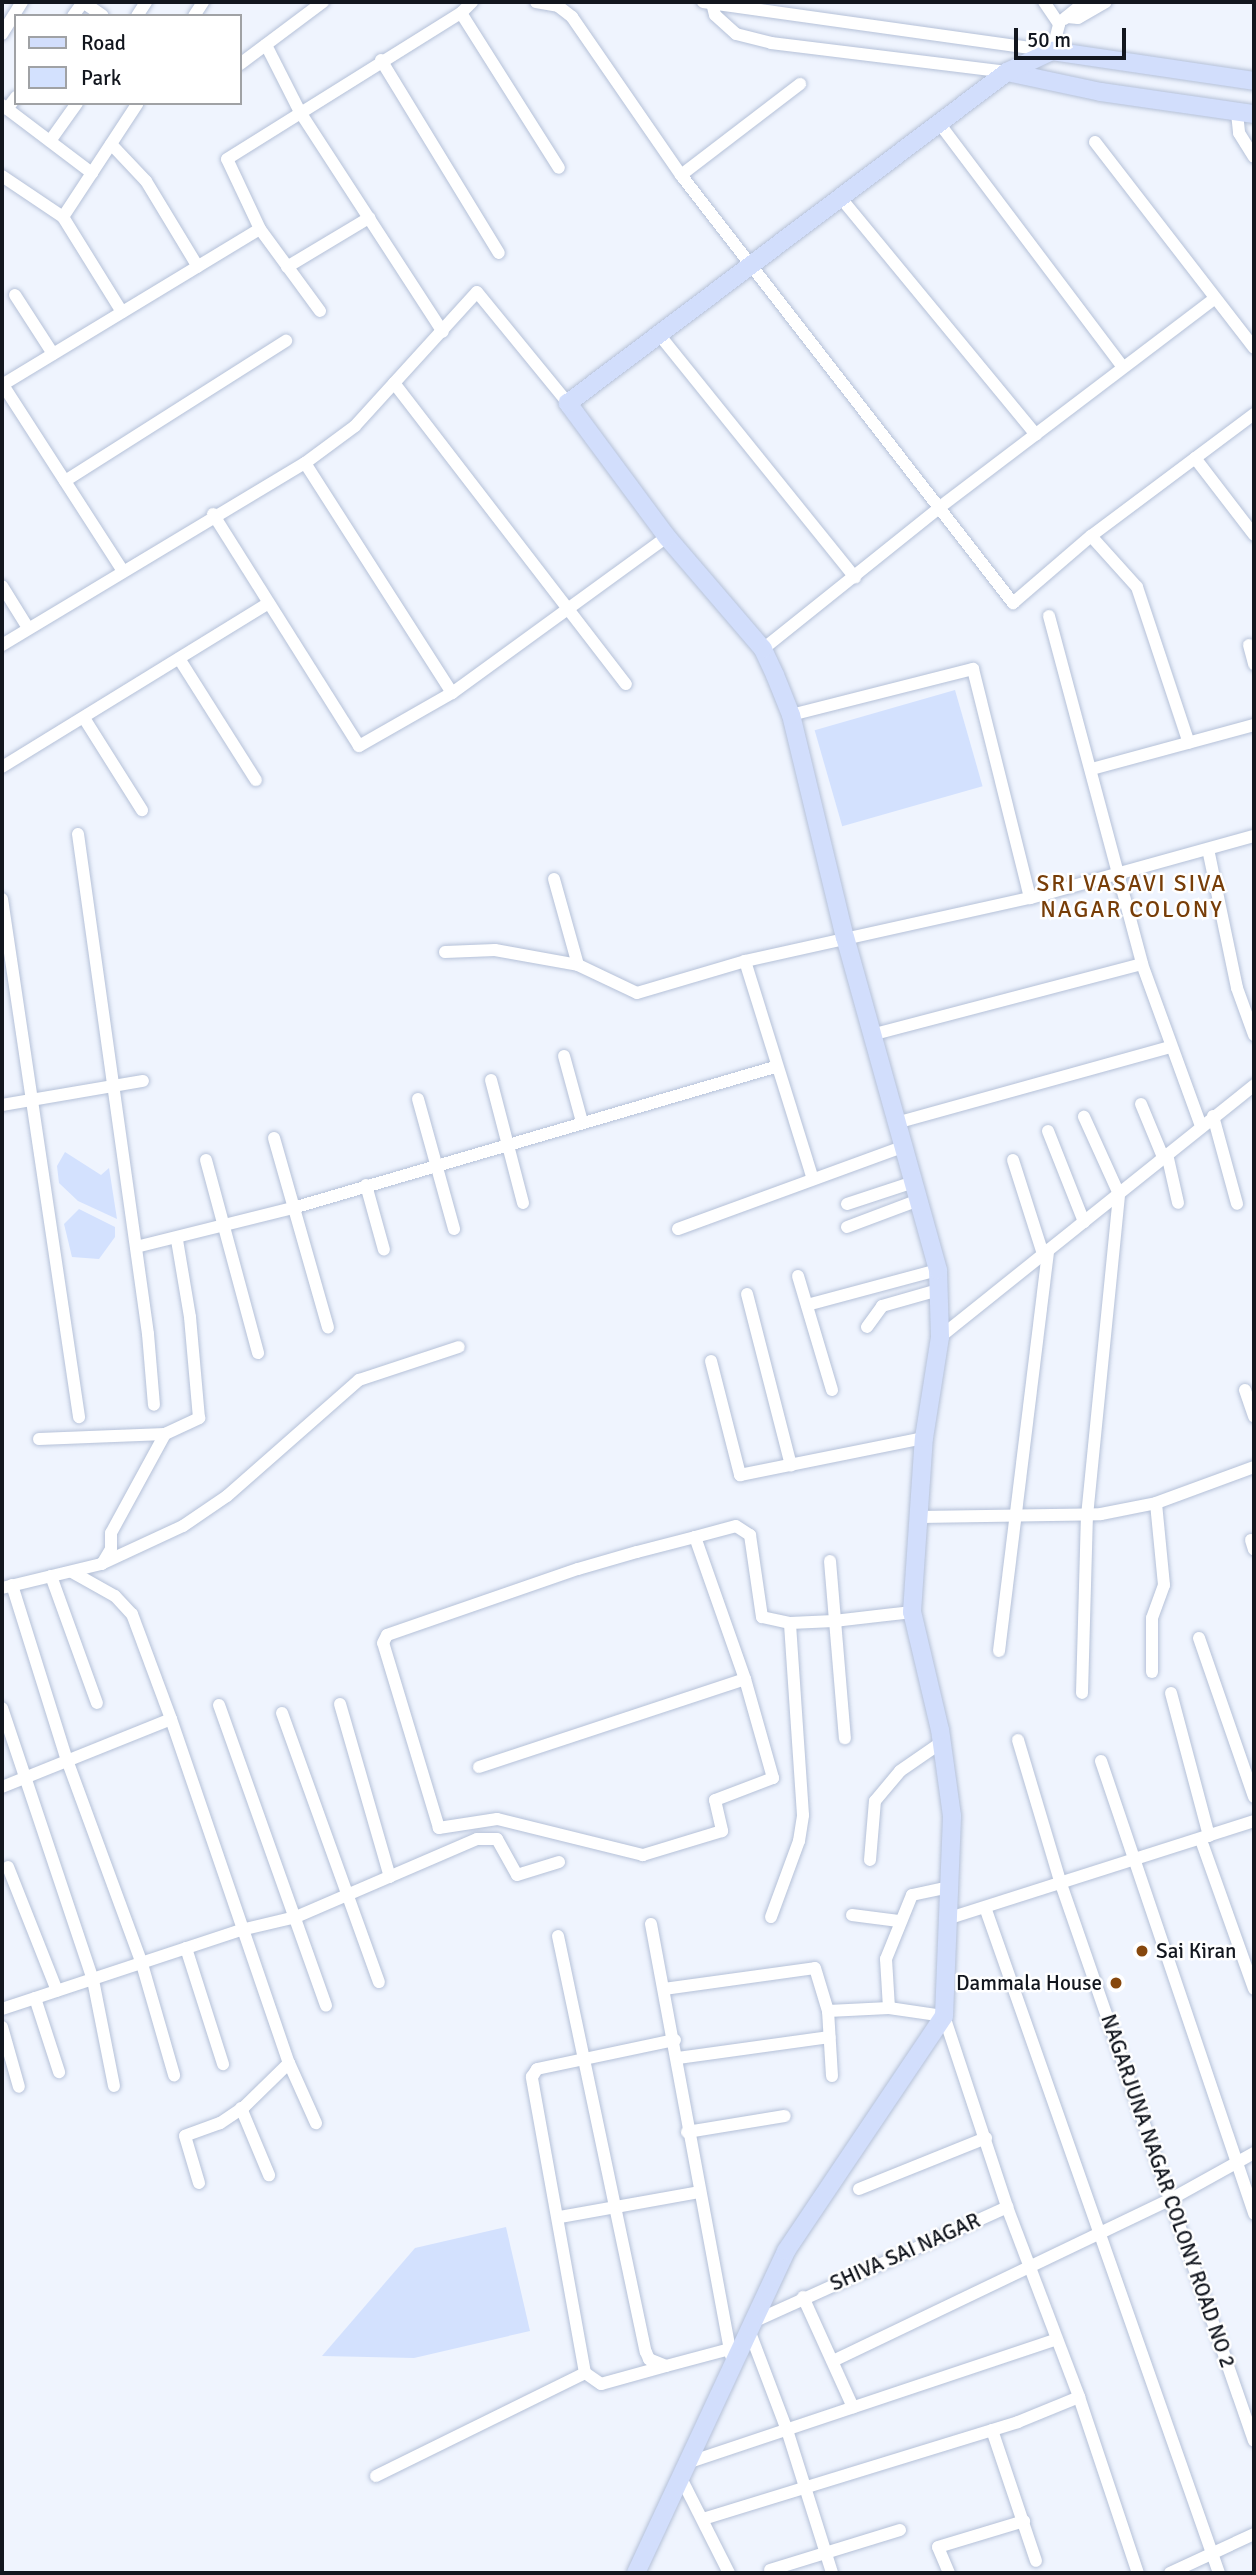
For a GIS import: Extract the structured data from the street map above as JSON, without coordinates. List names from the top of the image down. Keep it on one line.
{"streets":{"street":["NAGARJUNA NAGAR COLONY ROAD NO 2","SHIVA SAI NAGAR"]},"districts":["SRI VASAVI SIVA NAGAR COLONY"],"places":["Sai Kiran","Dammala House"],"legend":["Road","Park"],"scale_bar":"50 m"}
